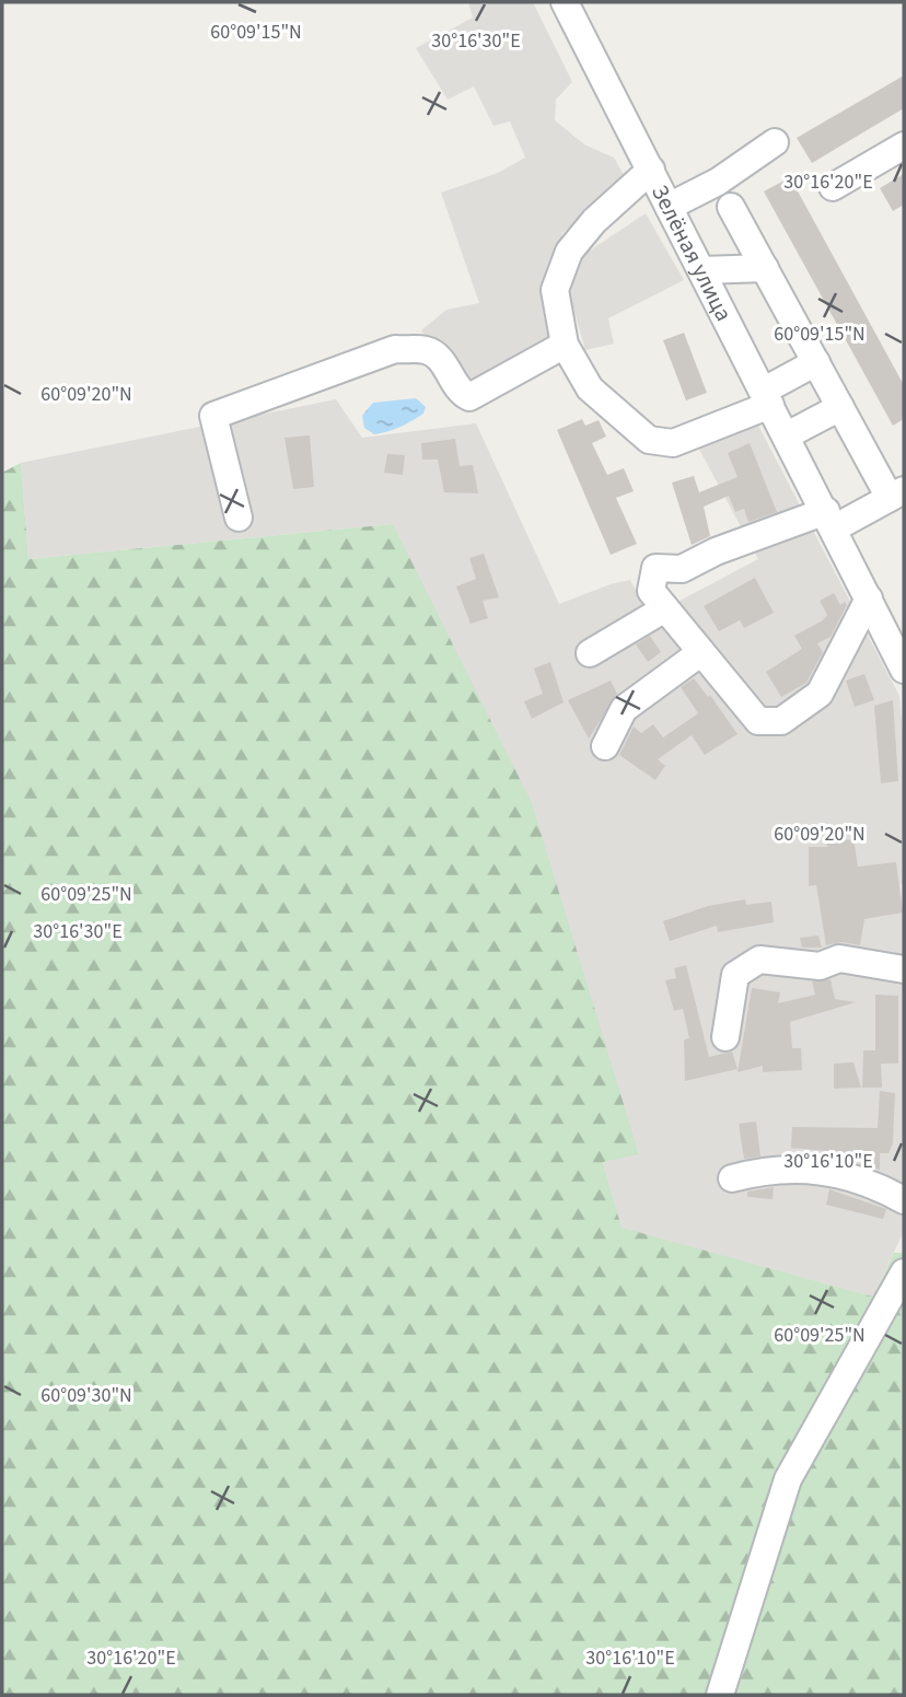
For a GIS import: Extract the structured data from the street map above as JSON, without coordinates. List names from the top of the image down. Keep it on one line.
{"streets":{"street":["Зелёная улица"]},"coordinates":["60°09'15\"N","30°16'30\"E","30°16'20\"E","60°09'20\"N","60°09'25\"N","30°16'10\"E","60°09'30\"N"]}
